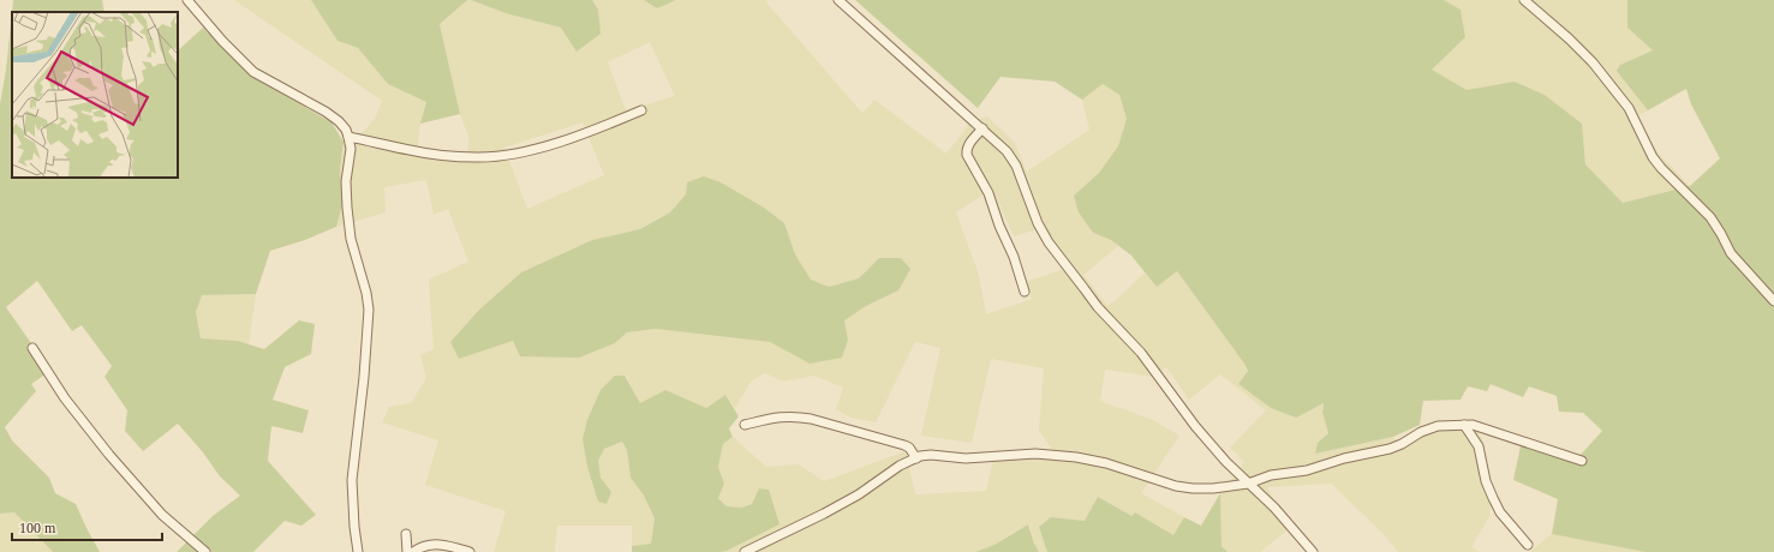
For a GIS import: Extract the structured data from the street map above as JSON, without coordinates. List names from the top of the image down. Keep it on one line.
{"scale_bar":"100 m"}
